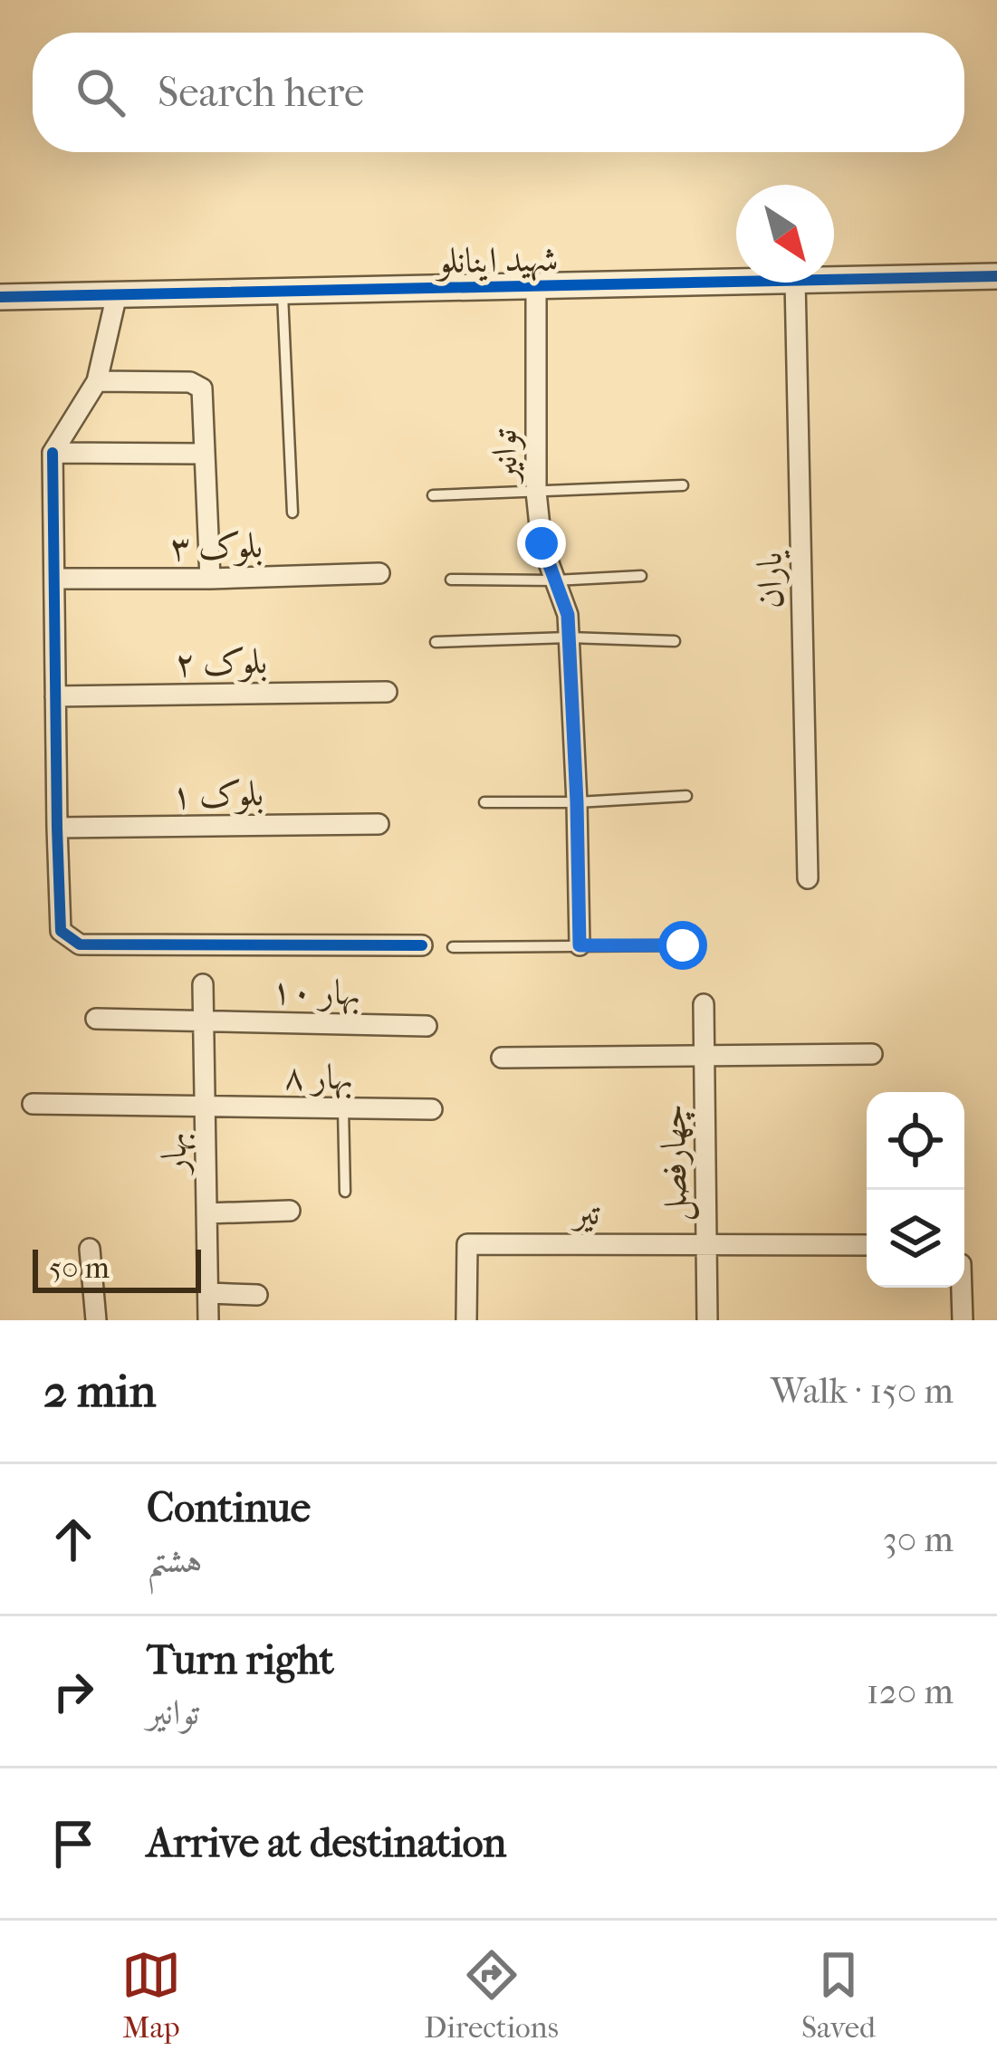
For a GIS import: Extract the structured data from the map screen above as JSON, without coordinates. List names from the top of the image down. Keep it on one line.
{"streets":{"street":["شهید اینانلو","توانیر","بلوک ۳","یاران","بلوک ۲","بلوک ۱","بهار ۱۰","بهار ۸","بهار","چهارفصل","تیر"]},"crossings":[["شهید اینانلو","توانیر"],["بهار ۱۰","بهار"],["بهار ۸","بهار"],["چهارفصل","تیر"]],"scale_bar":"50 m","north":"bottom right","page":{"search":"Search here","scale":"50 m","heading":["2 min","Walk · 150 m"],"list":[["Continue","هشتم","30 m"],["Turn right","توانیر","120 m"],"Arrive at destination"],"nav":["Map","Directions","Saved"]}}
